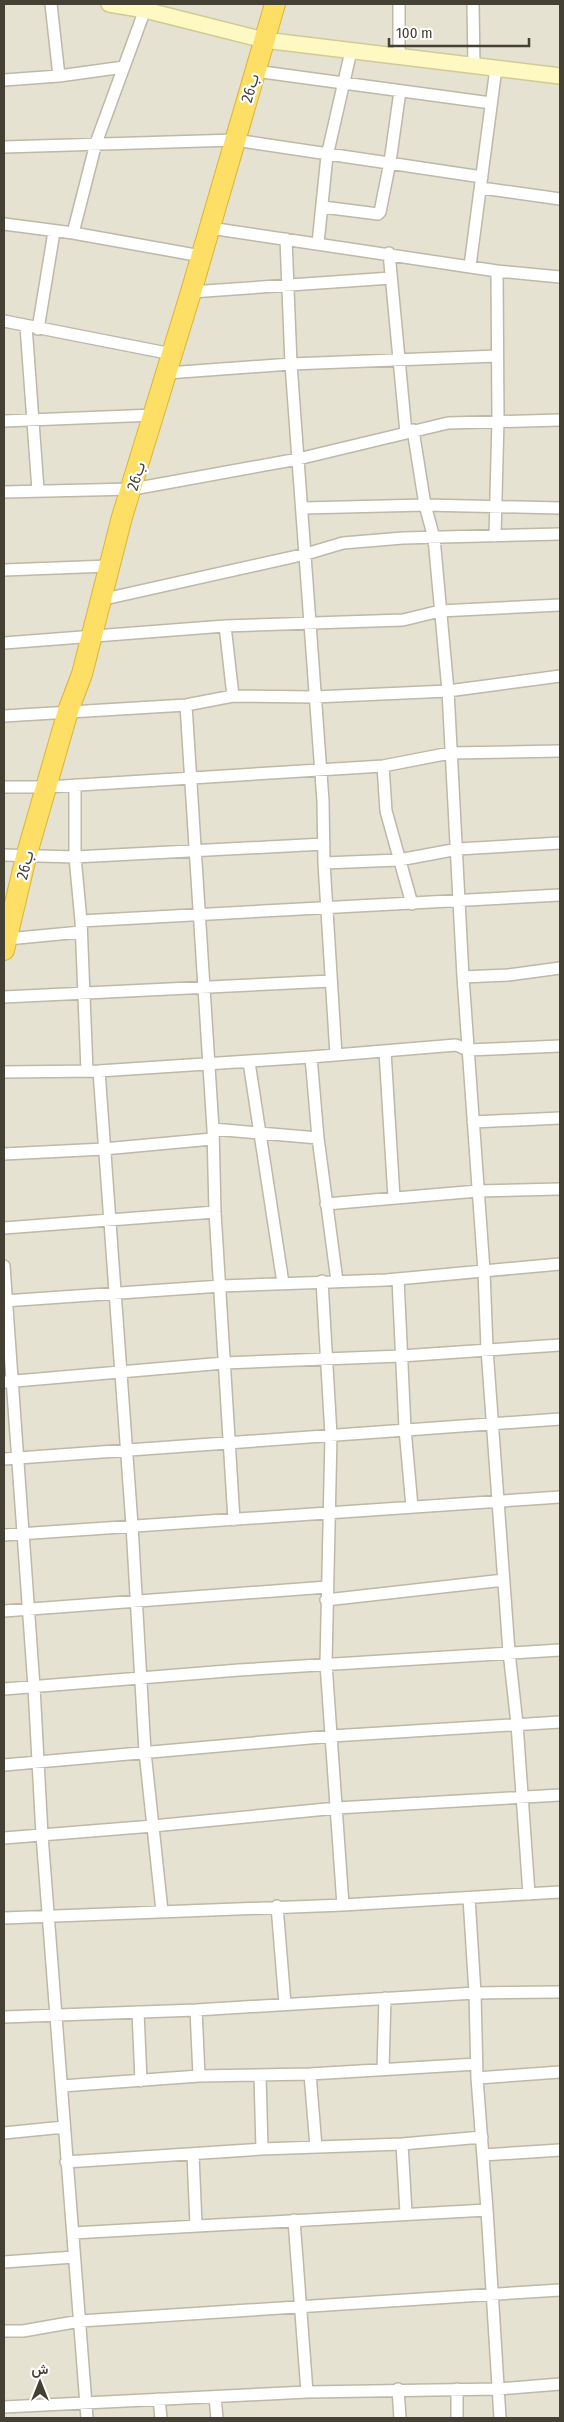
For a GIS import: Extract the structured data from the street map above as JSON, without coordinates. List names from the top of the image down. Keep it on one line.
{"streets":{"highway":["26ب"]},"scale_bar":"100 m","north":"top"}
